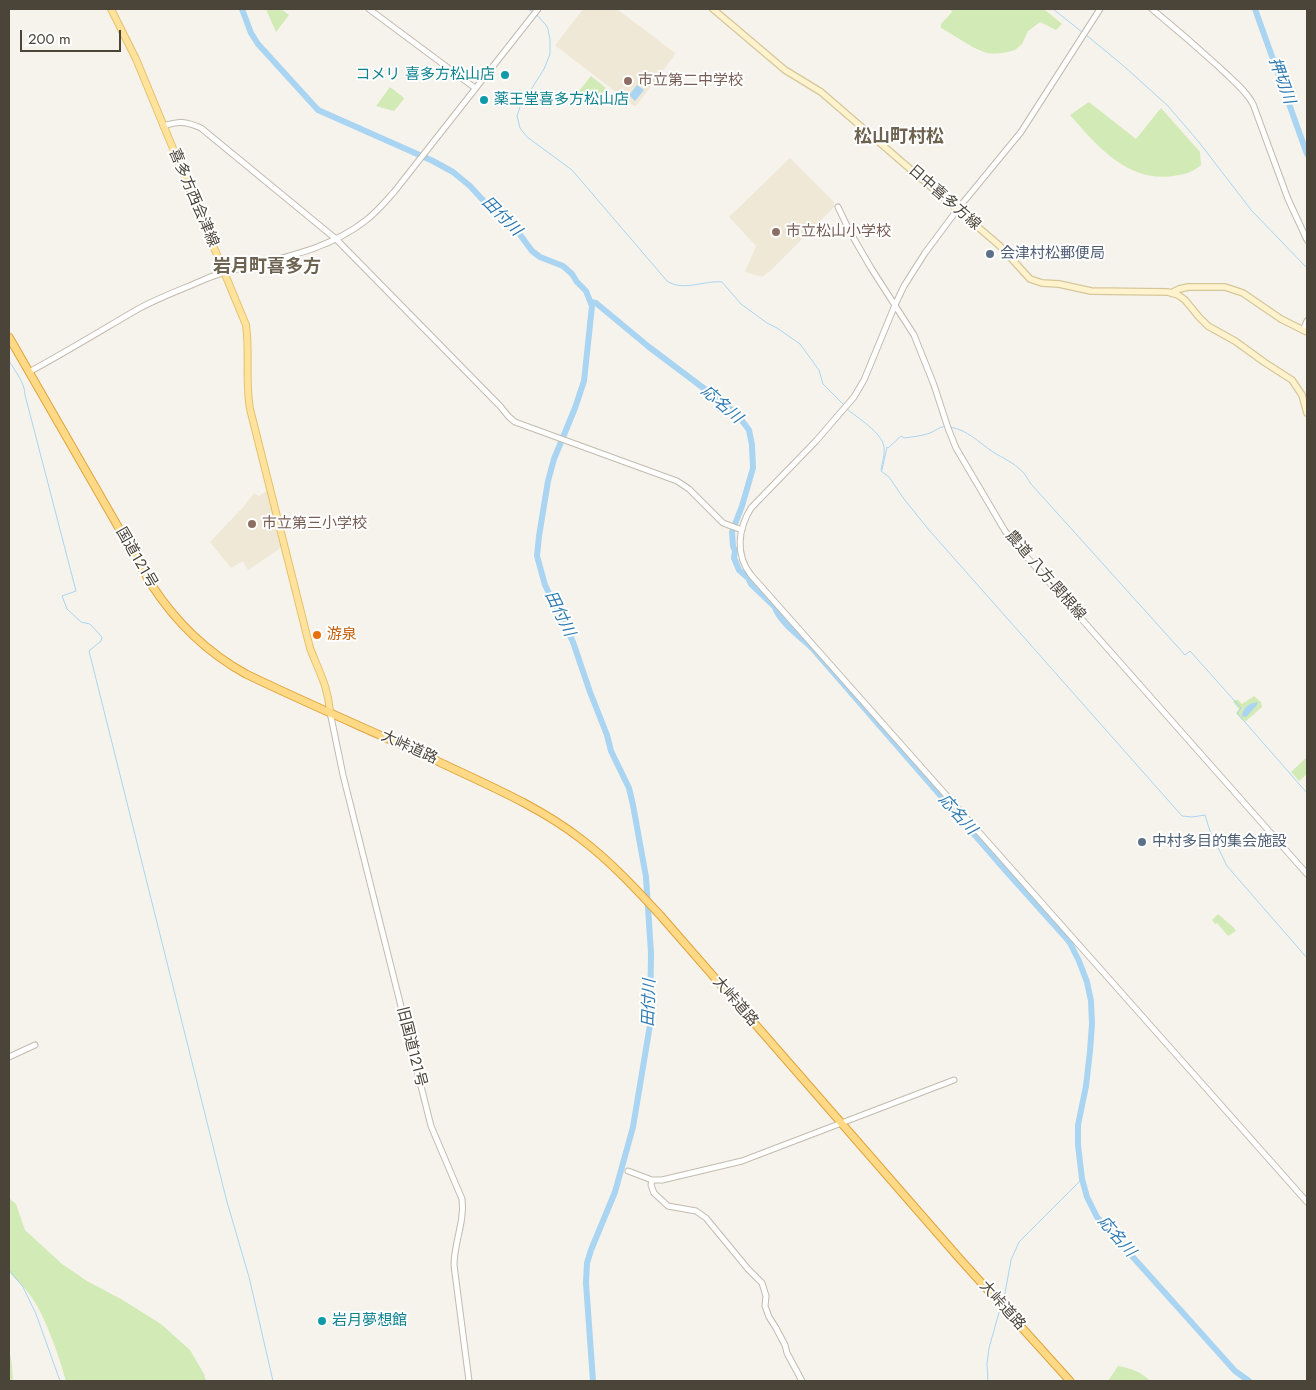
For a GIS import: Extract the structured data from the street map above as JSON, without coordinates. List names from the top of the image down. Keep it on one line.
{"streets":{"highway":["国道121号","大峠道路"],"main road":["喜多方西会津線","日中喜多方線"],"street":["農道 八方-関根線","旧国道121号"]},"crossings":[["喜多方西会津線","国道121号"],["喜多方西会津線","大峠道路"],["喜多方西会津線","旧国道121号"],["国道121号","大峠道路"],["国道121号","旧国道121号"],["大峠道路","旧国道121号"]],"districts":["松山町村松","岩月町喜多方"],"water":["押切川","田付川","応名川"],"places":["コメリ 喜多方松山店","市立第二中学校","薬王堂喜多方松山店","市立松山小学校","会津村松郵便局","市立第三小学校","游泉","中村多目的集会施設","岩月夢想館"],"scale_bar":"200 m"}
